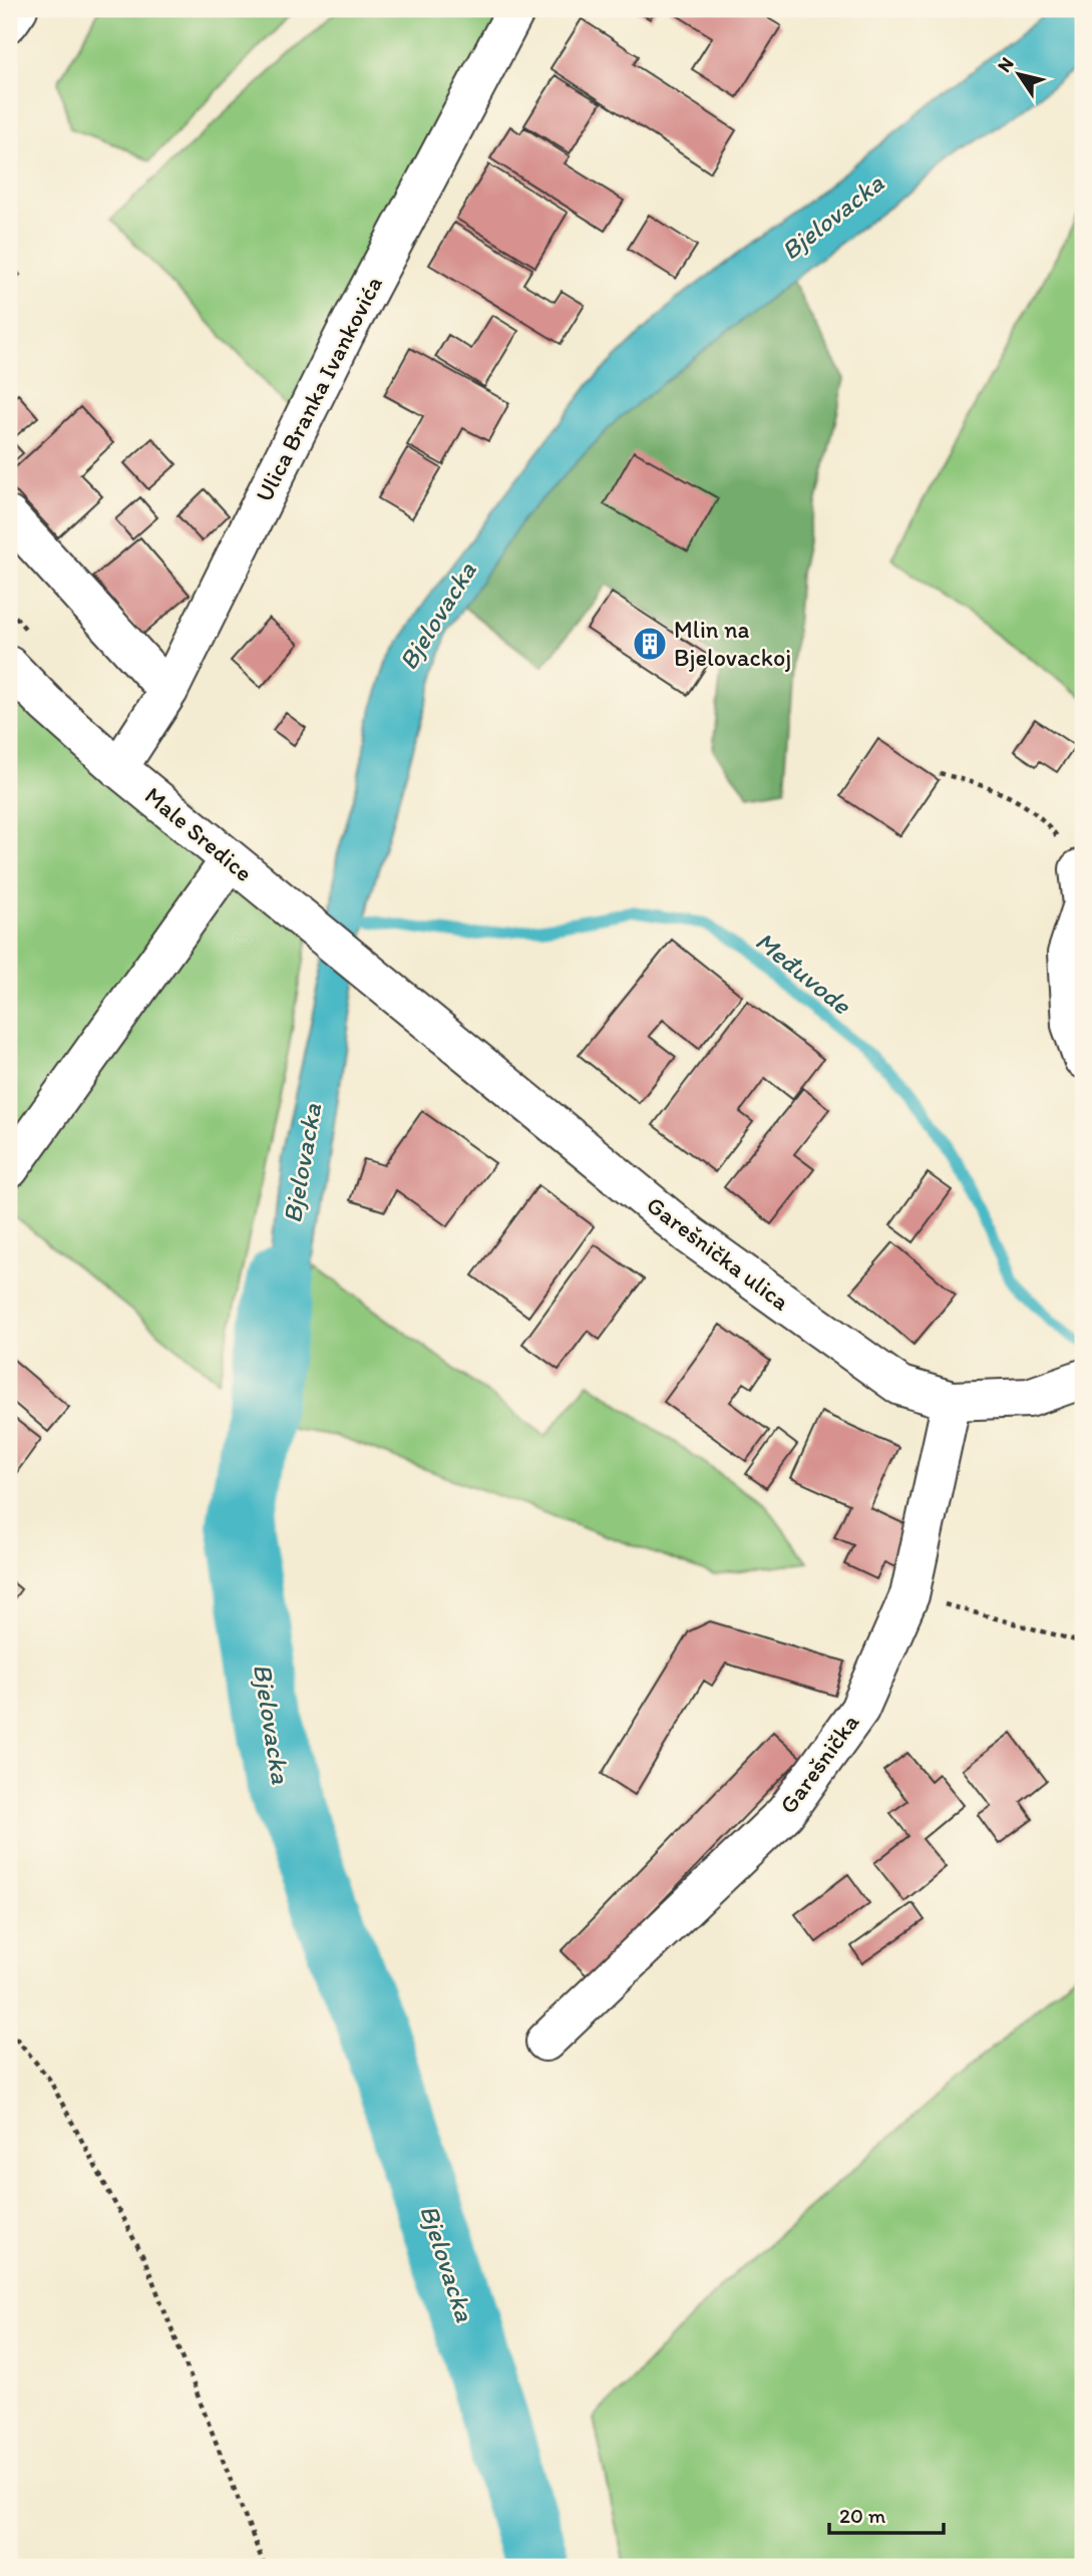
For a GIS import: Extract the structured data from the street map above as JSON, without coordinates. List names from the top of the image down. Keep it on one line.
{"streets":{"street":["Ulica Branka Ivankovića","Male Sredice","Garešnička ulica","Garešnička"]},"crossings":[["Ulica Branka Ivankovića","Male Sredice"],["Male Sredice","Garešnička ulica"],["Garešnička ulica","Garešnička"]],"water":["Bjelovacka","Međuvode"],"places":{"building":["Mlin na Bjelovackoj"]},"scale_bar":"20 m","north":"top left"}
